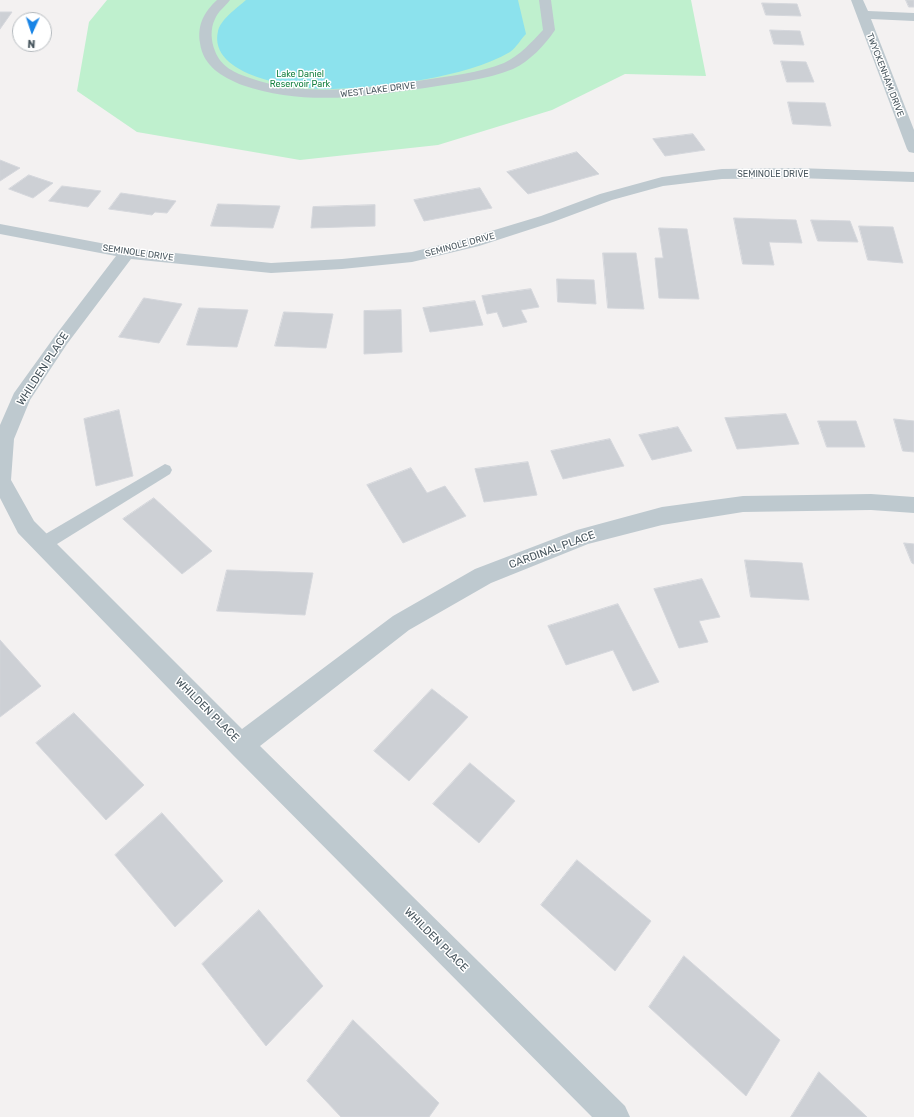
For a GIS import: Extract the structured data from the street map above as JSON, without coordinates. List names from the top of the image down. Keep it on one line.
{"streets":{"street":["TWYCKENHAM DRIVE","WEST LAKE DRIVE","SEMINOLE DRIVE","WHILDEN PLACE","CARDINAL PLACE"]},"crossings":[["SEMINOLE DRIVE","WHILDEN PLACE"],["WHILDEN PLACE","CARDINAL PLACE"]],"parks":["Lake Daniel Reservoir Park"],"north":"bottom"}
